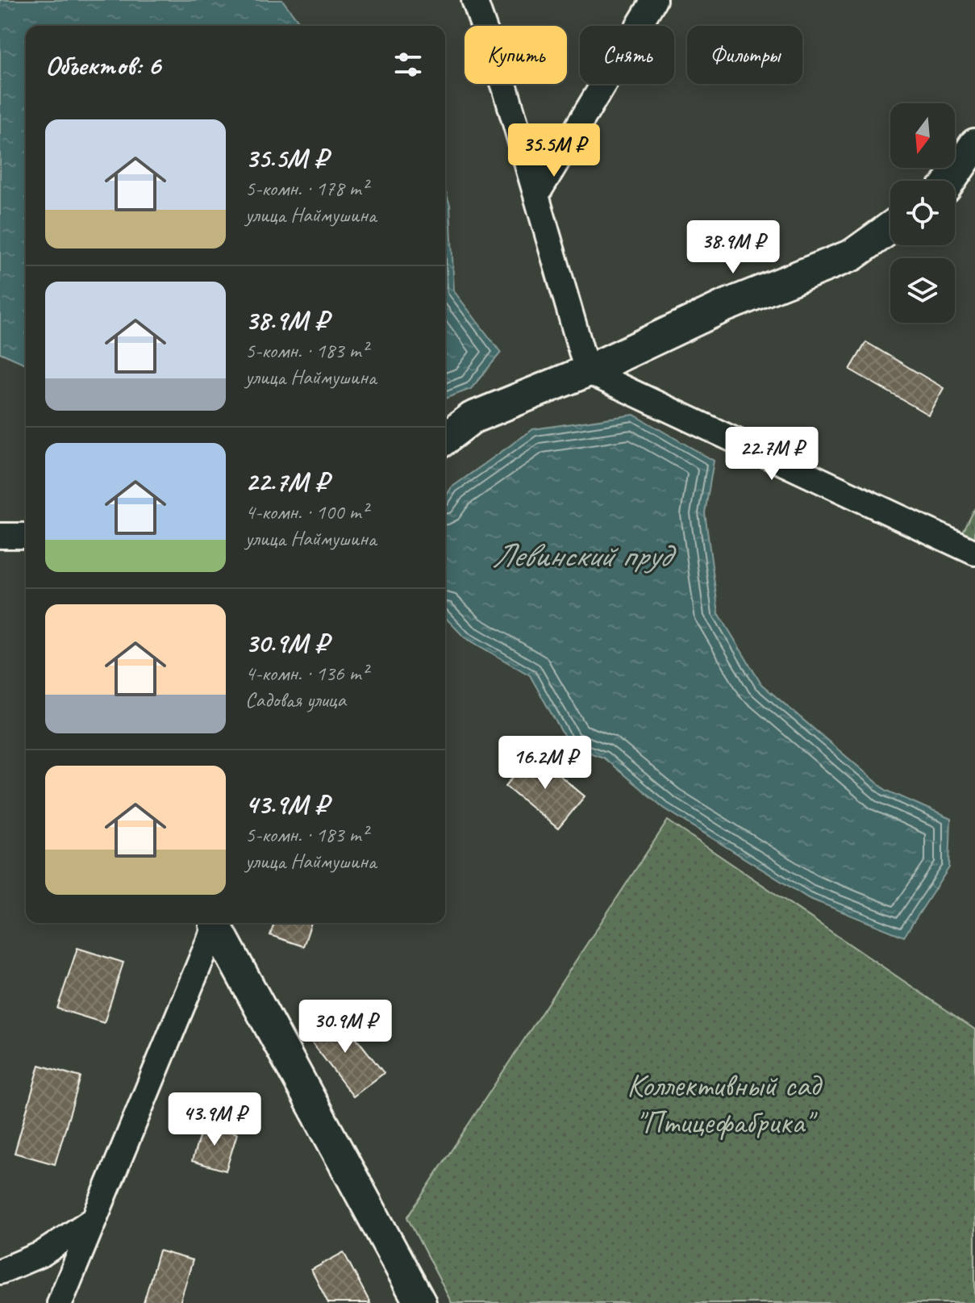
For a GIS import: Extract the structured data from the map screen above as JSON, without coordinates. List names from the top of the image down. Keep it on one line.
{"water":["Левинский пруд"],"parks":["Коллективный сад \"Птицефабрика\""],"north":"bottom","page":{"chip":["Купить","Снять","Фильтры"],"heading":"Объектов: 6","list":[{"name":"35.5M ₽","note":"5-комн. · 178 m² · улица Наймушина"},{"name":"38.9M ₽","note":"5-комн. · 183 m² · улица Наймушина"},{"name":"22.7M ₽","note":"4-комн. · 100 m² · улица Наймушина"},{"name":"30.9M ₽","note":"4-комн. · 136 m² · Садовая улица"},{"name":"43.9M ₽","note":"5-комн. · 183 m² · улица Наймушина"}],"price":["35.5M ₽","38.9M ₽","22.7M ₽","16.2M ₽","30.9M ₽","43.9M ₽"]}}
